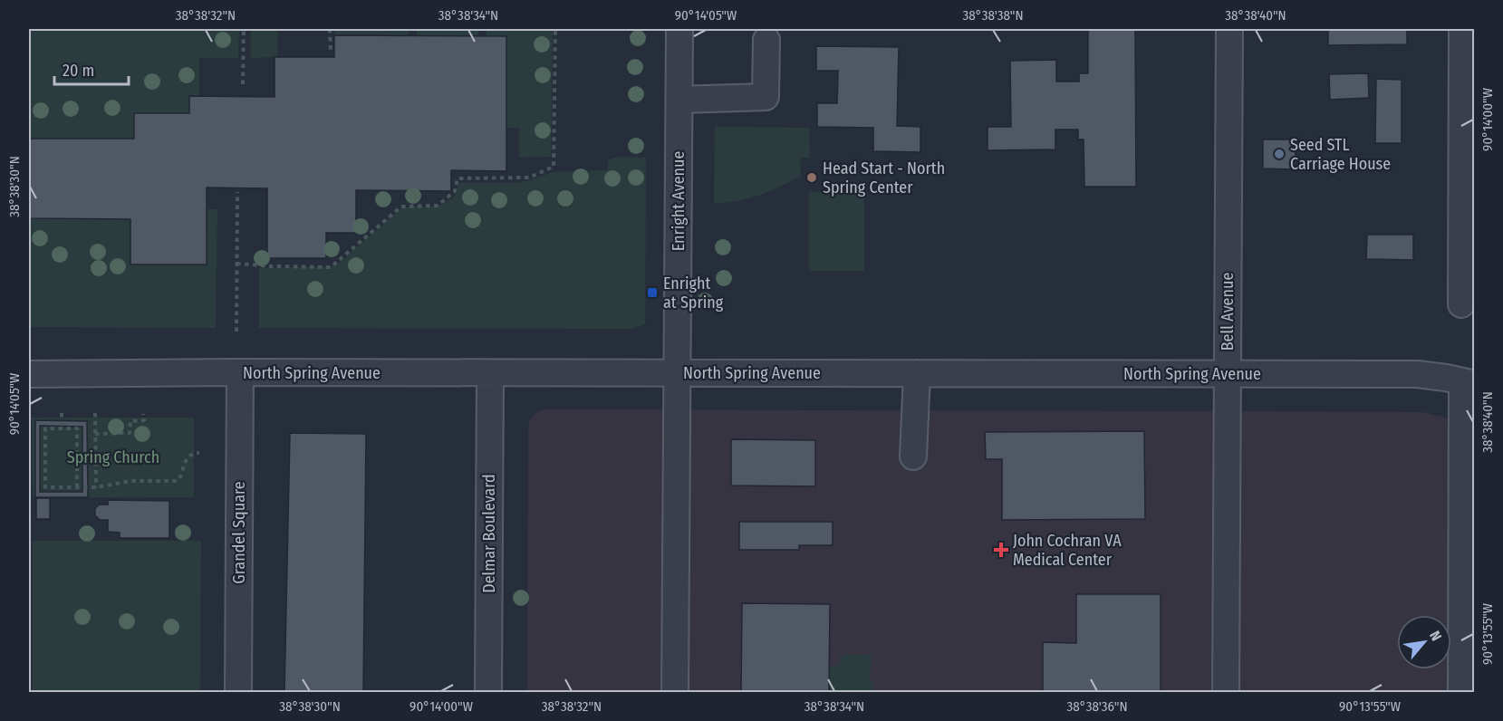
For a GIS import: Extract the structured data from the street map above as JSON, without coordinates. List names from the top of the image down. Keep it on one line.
{"streets":{"street":["Enright Avenue","Bell Avenue","North Spring Avenue","Grandel Square","Delmar Boulevard"]},"crossings":[["Enright Avenue","North Spring Avenue"],["Bell Avenue","North Spring Avenue"],["North Spring Avenue","Grandel Square"],["North Spring Avenue","Delmar Boulevard"]],"parks":["Spring Church"],"places":{"other":["Seed STL Carriage House","Head Start - North Spring Center"],"transit":["Enright at Spring"],"health":["John Cochran VA Medical Center"]},"scale_bar":"20 m","north":"top right","coordinates":["38°38'32\"N","38°38'34\"N","90°14'05\"W","38°38'38\"N","38°38'40\"N","90°14'00\"W","38°38'30\"N","90°13'55\"W","38°38'36\"N"]}
